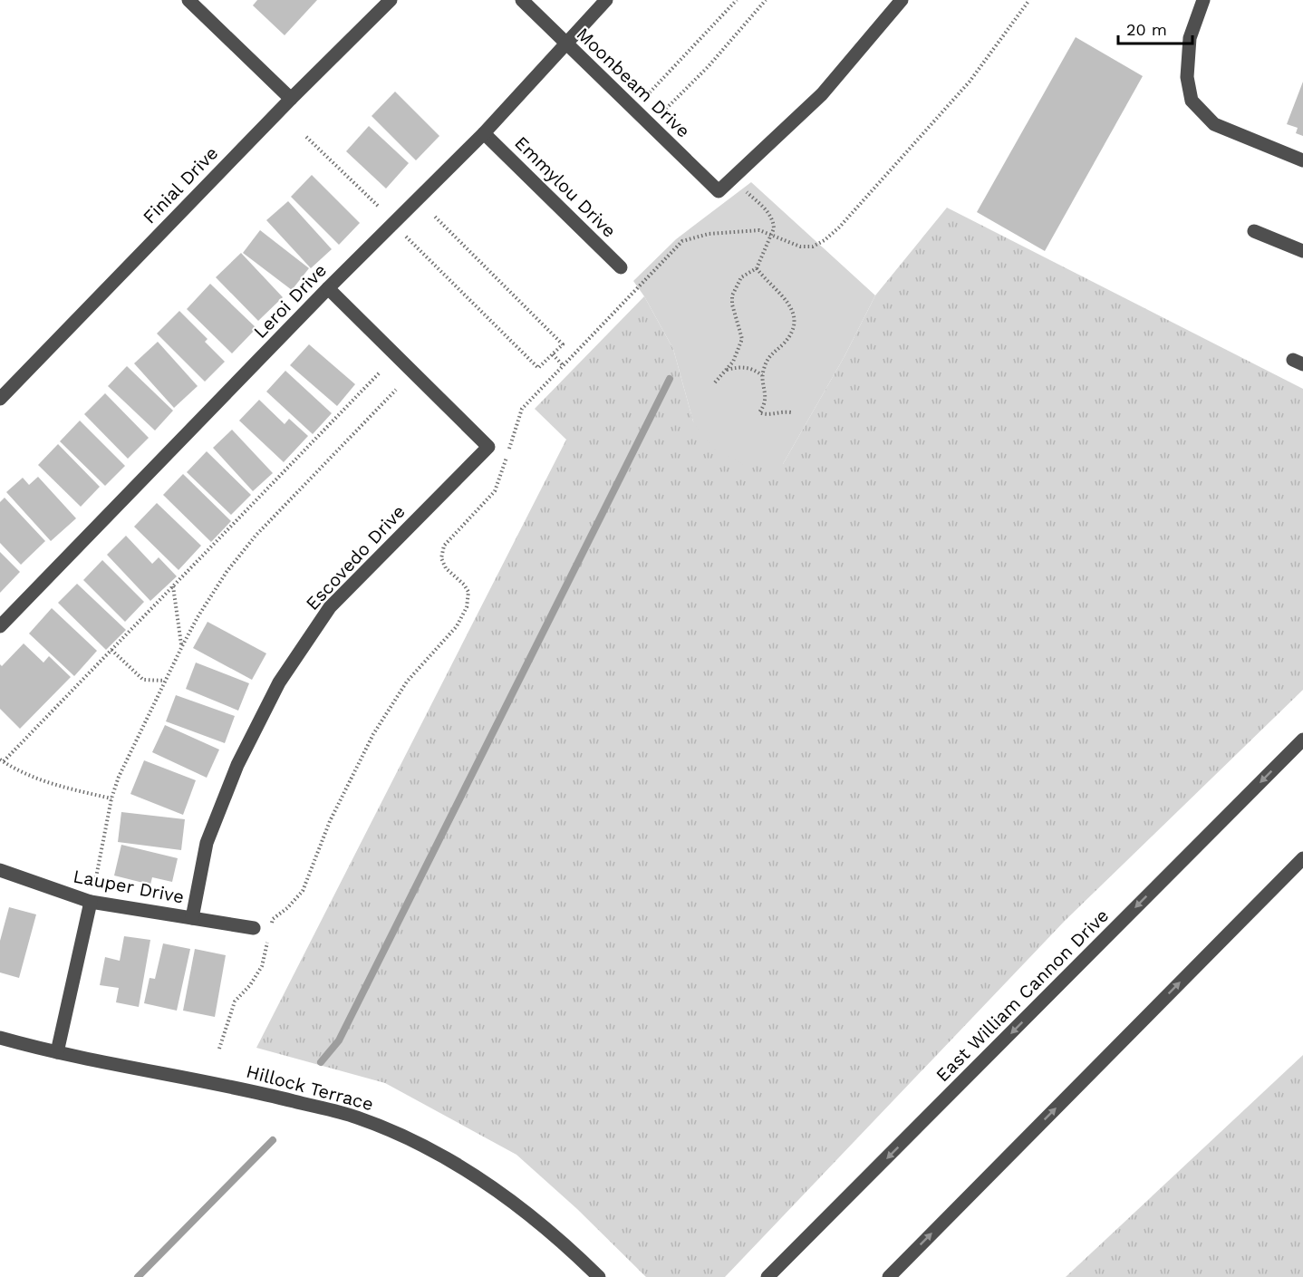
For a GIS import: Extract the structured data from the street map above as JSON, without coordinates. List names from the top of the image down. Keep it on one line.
{"streets":{"street":["Moonbeam Drive","Finial Drive","Emmylou Drive","Leroi Drive","Escovedo Drive","Lauper Drive","East William Cannon Drive","Hillock Terrace"]},"crossings":[["Moonbeam Drive","Leroi Drive"],["Emmylou Drive","Leroi Drive"],["Leroi Drive","Escovedo Drive"],["Escovedo Drive","Lauper Drive"]],"scale_bar":"20 m"}
